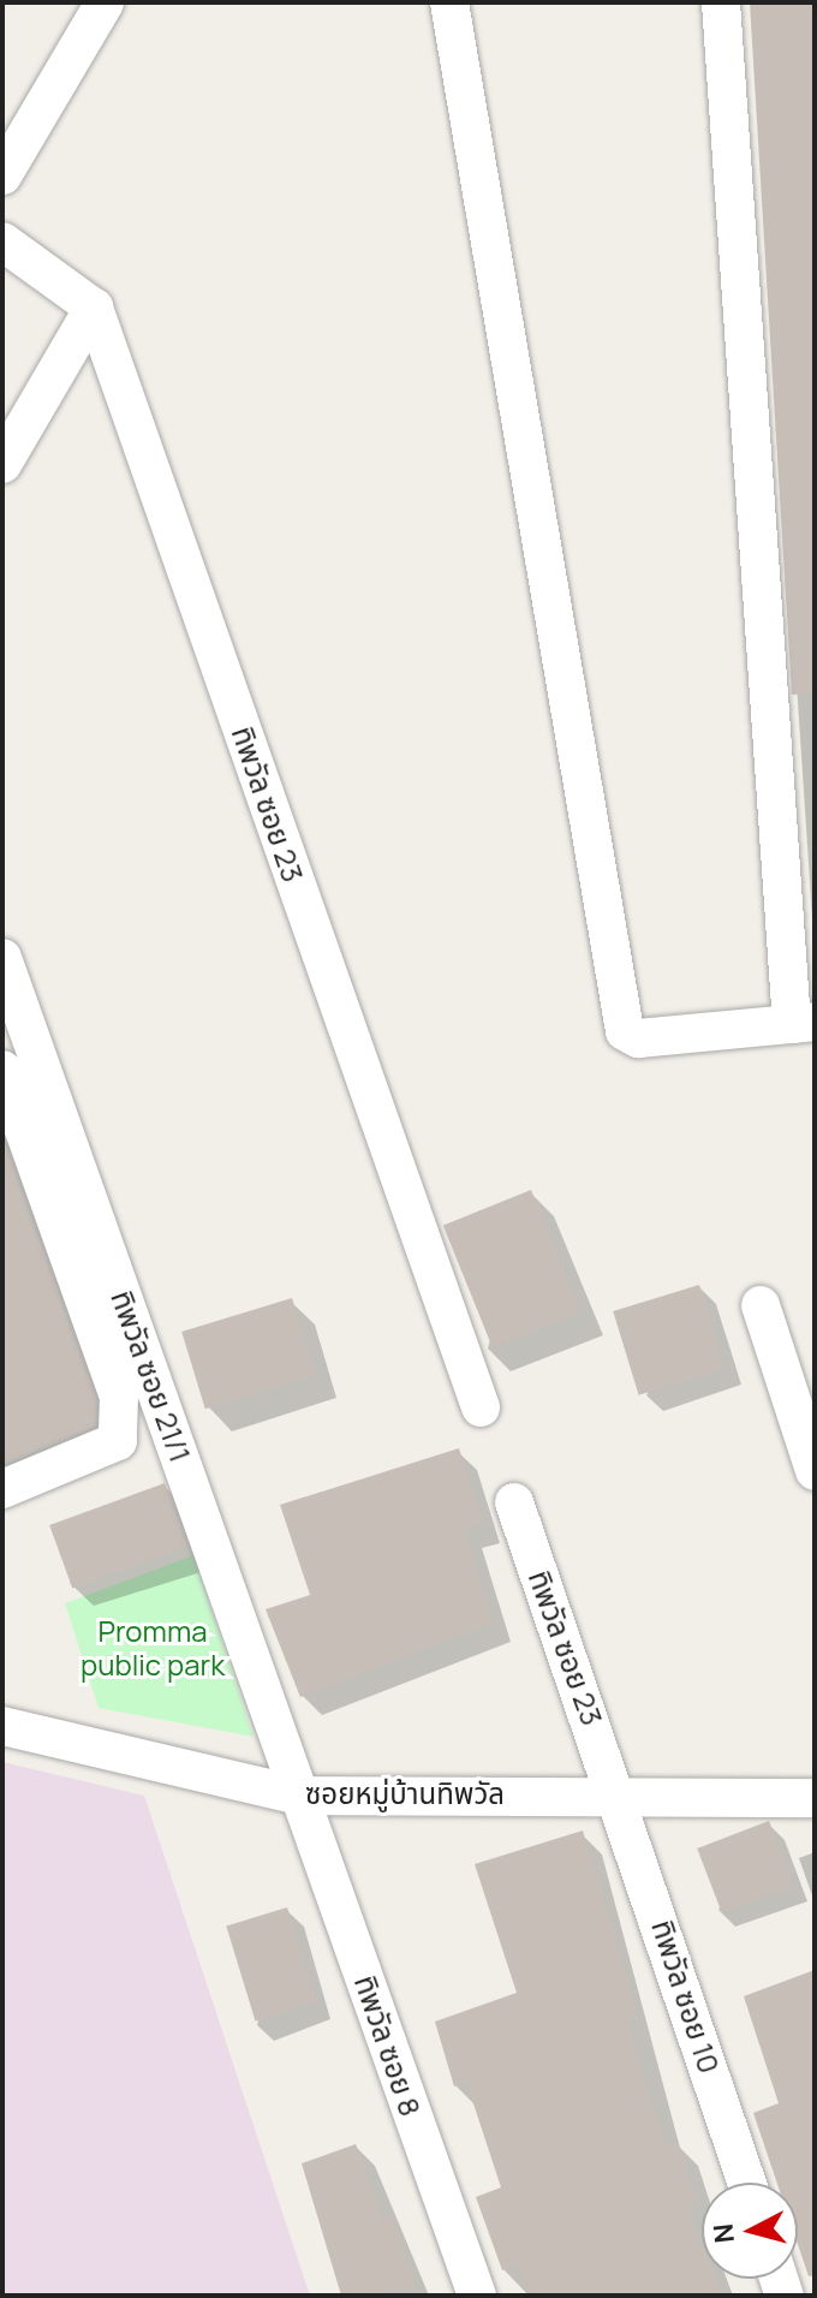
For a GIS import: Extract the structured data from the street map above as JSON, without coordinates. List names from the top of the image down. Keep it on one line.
{"streets":{"street":["ทิพวัล ซอย 23","ทิพวัล ซอย 21/1","ซอยหมู่บ้านทิพวัล","ทิพวัล ซอย 10","ทิพวัล ซอย 8"]},"crossings":[["ทิพวัล ซอย 23","ซอยหมู่บ้านทิพวัล"],["ทิพวัล ซอย 23","ทิพวัล ซอย 10"],["ทิพวัล ซอย 21/1","ซอยหมู่บ้านทิพวัล"],["ทิพวัล ซอย 21/1","ทิพวัล ซอย 8"],["ซอยหมู่บ้านทิพวัล","ทิพวัล ซอย 10"],["ซอยหมู่บ้านทิพวัล","ทิพวัล ซอย 8"]],"parks":["Promma public park"],"north":"left"}
